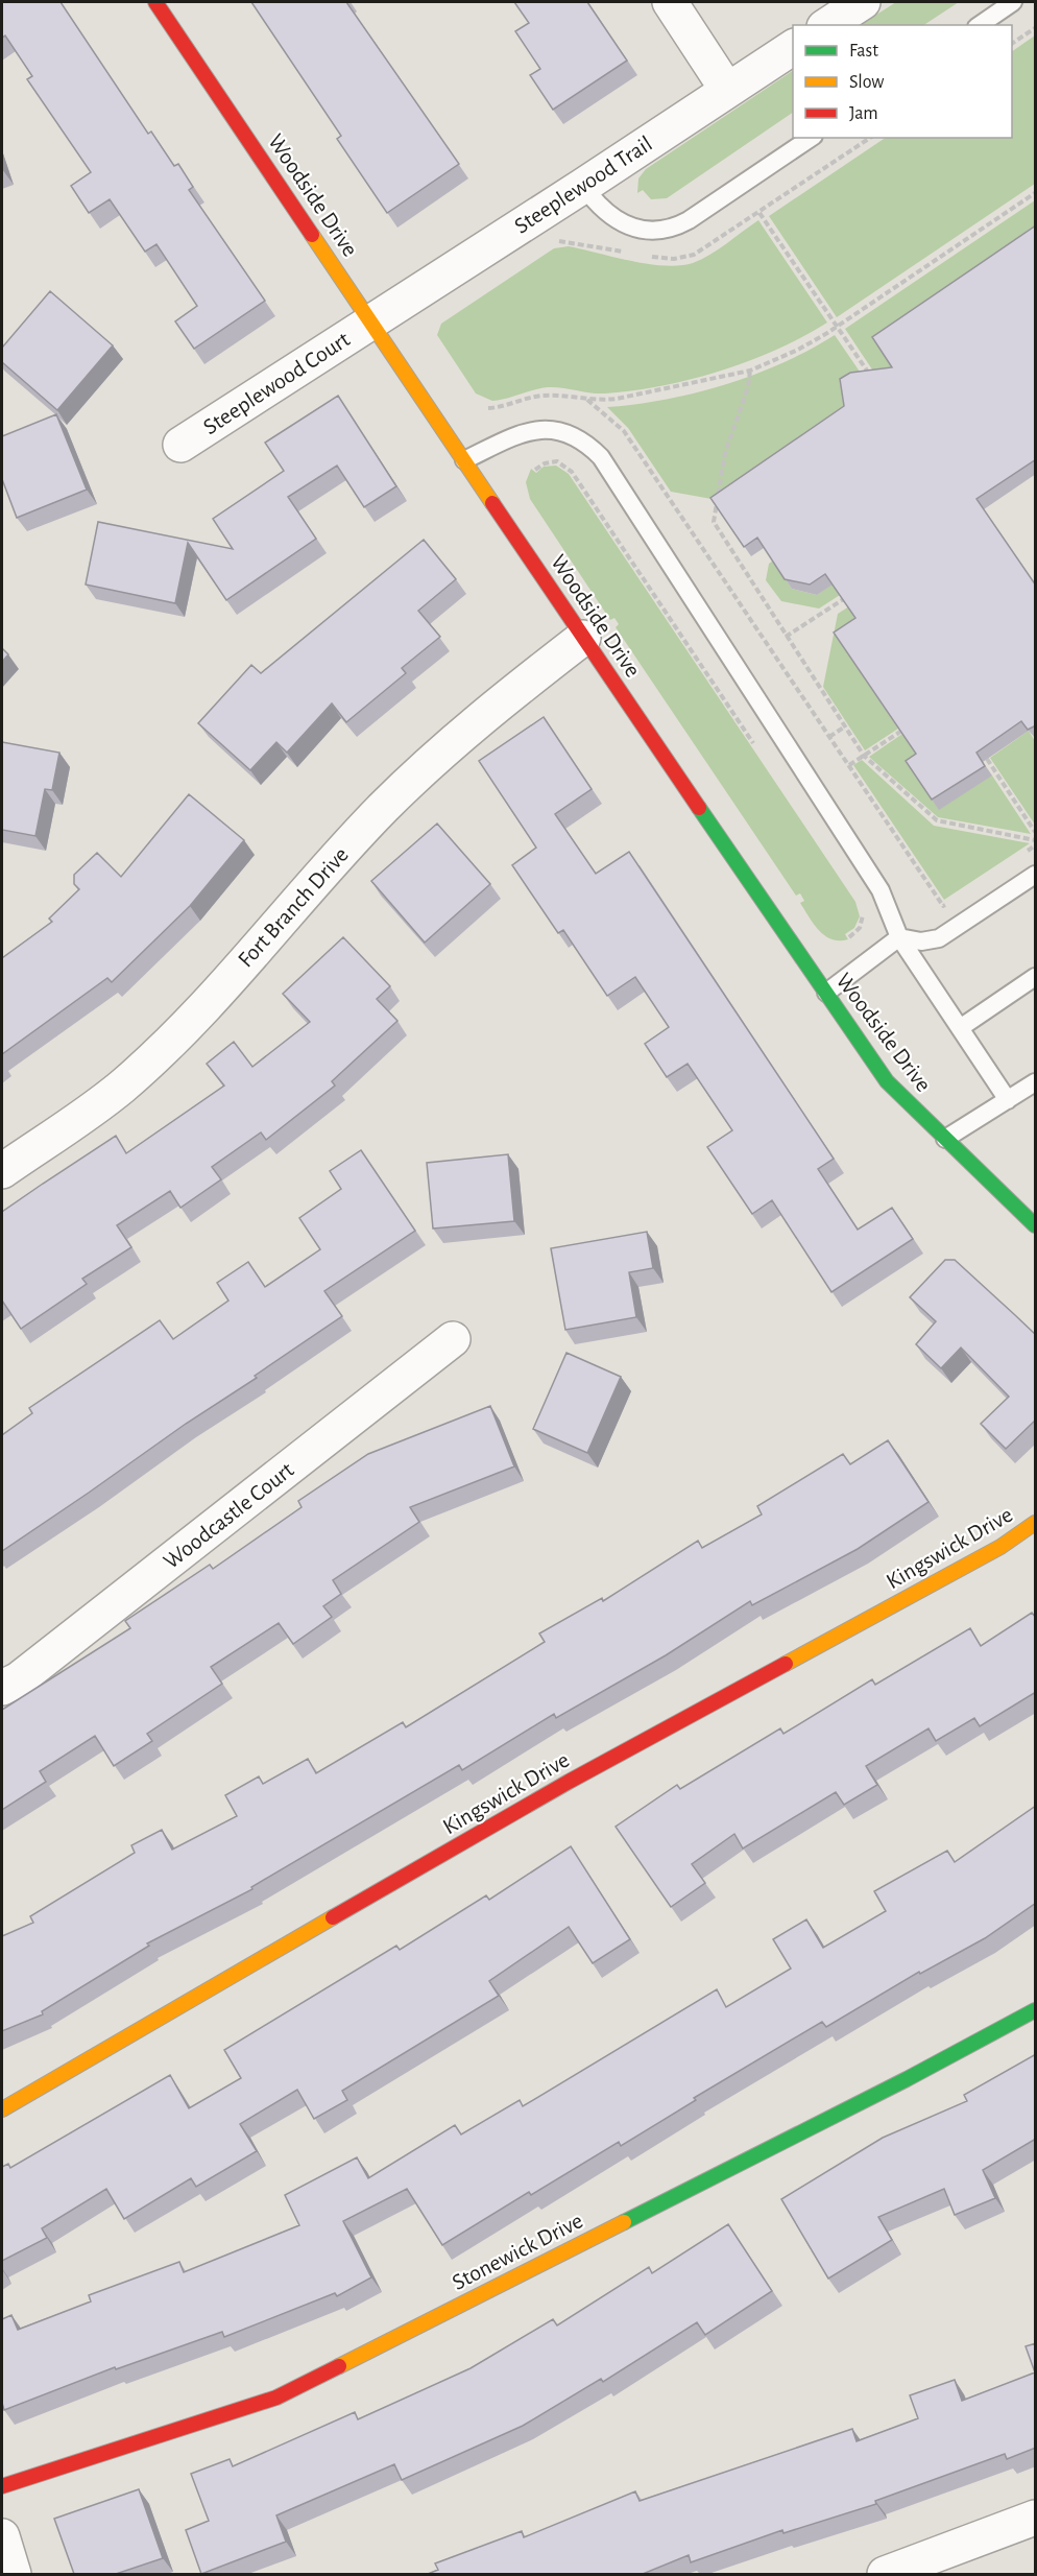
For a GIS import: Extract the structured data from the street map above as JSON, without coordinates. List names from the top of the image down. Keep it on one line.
{"streets":{"street":["Steeplewood Trail","Woodside Drive","Steeplewood Court","Fort Branch Drive","Woodcastle Court","Kingswick Drive","Stonewick Drive"]},"crossings":[["Steeplewood Trail","Woodside Drive"],["Steeplewood Trail","Steeplewood Court"],["Woodside Drive","Steeplewood Court"],["Woodside Drive","Fort Branch Drive"]],"legend":["Fast","Slow","Jam"]}
